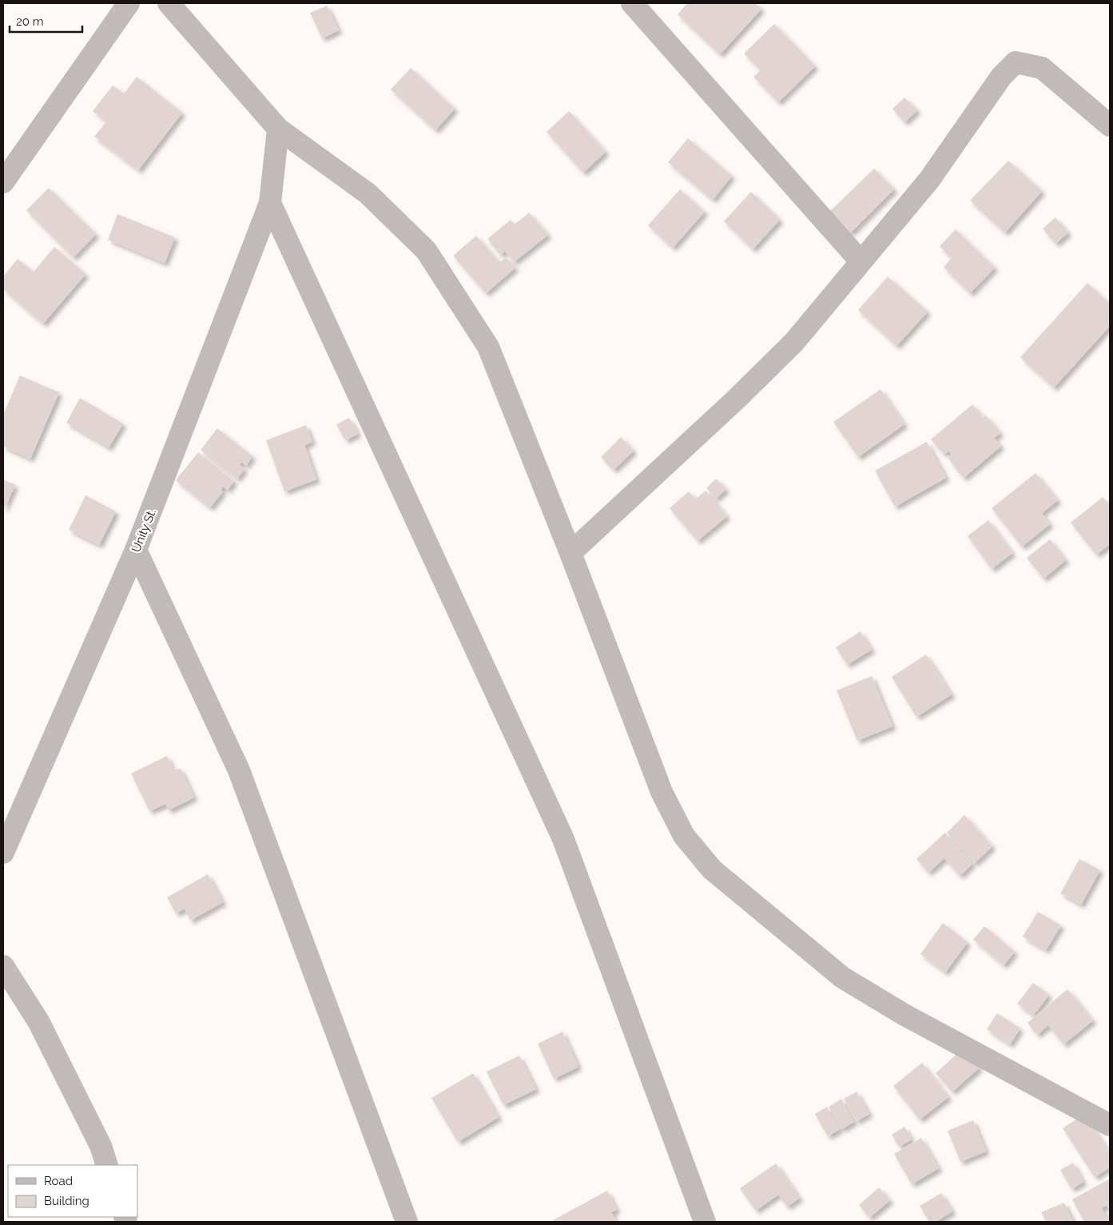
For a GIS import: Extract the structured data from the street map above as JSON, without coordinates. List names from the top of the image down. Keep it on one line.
{"streets":{"street":["Unity St."]},"legend":["Road","Building"],"scale_bar":"20 m"}
